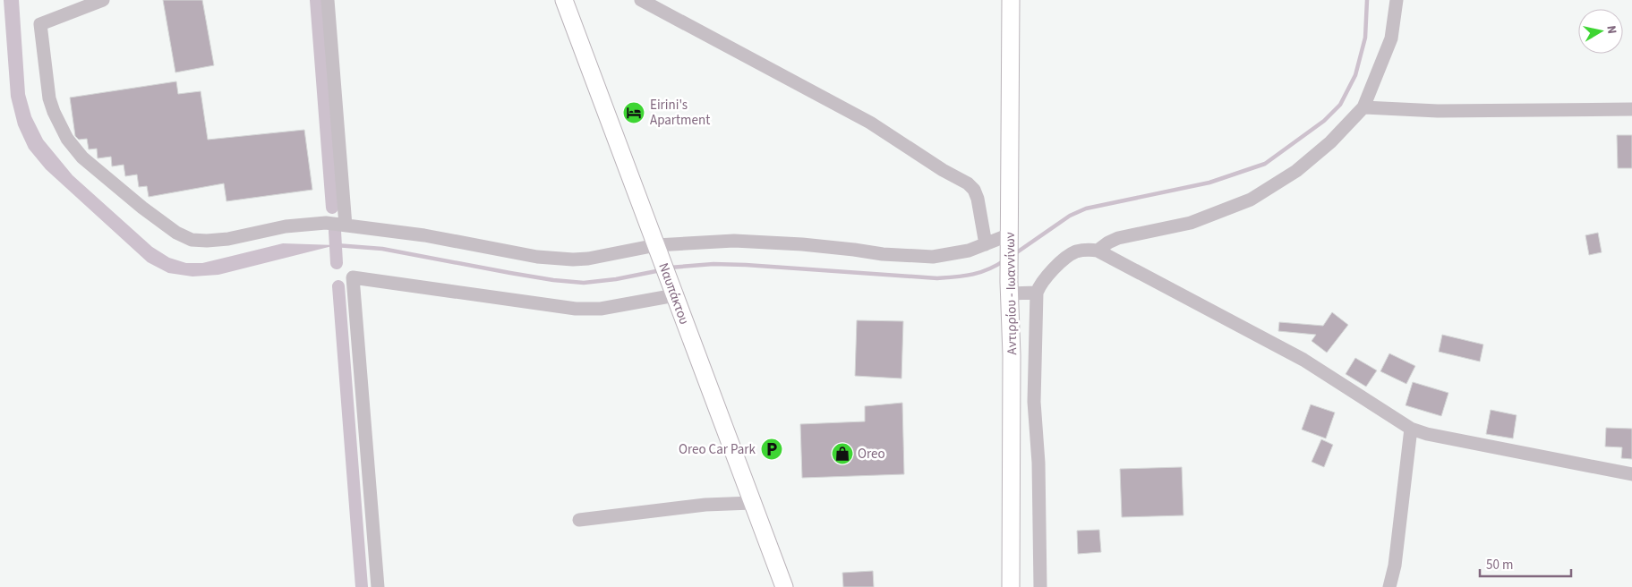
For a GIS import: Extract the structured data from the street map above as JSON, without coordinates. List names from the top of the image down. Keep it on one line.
{"streets":{"main road":["Ναυπάκτου","Αντιρρίου - Ιωαννίνων"]},"places":{"hotel":["Eirini's Apartment"],"parking":["Oreo Car Park"],"shop":["Oreo"]},"scale_bar":"50 m","north":"right"}
